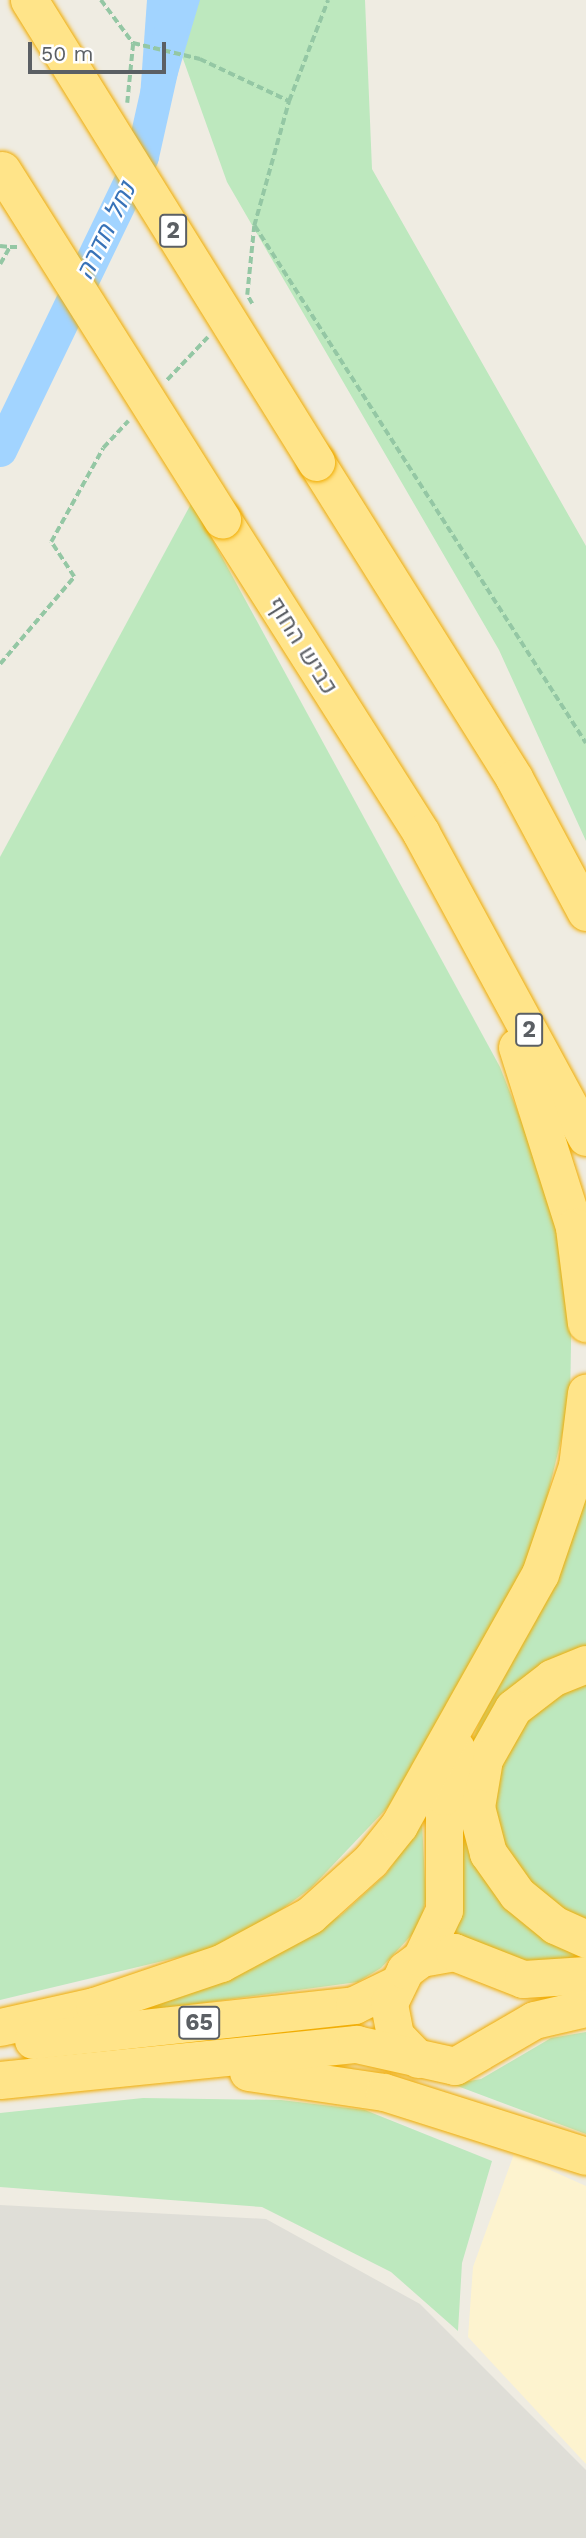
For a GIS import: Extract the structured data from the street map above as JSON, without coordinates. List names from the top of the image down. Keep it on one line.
{"streets":{"highway":["2","כביש החוף","65"]},"water":["נחל חדרה"],"scale_bar":"50 m"}
